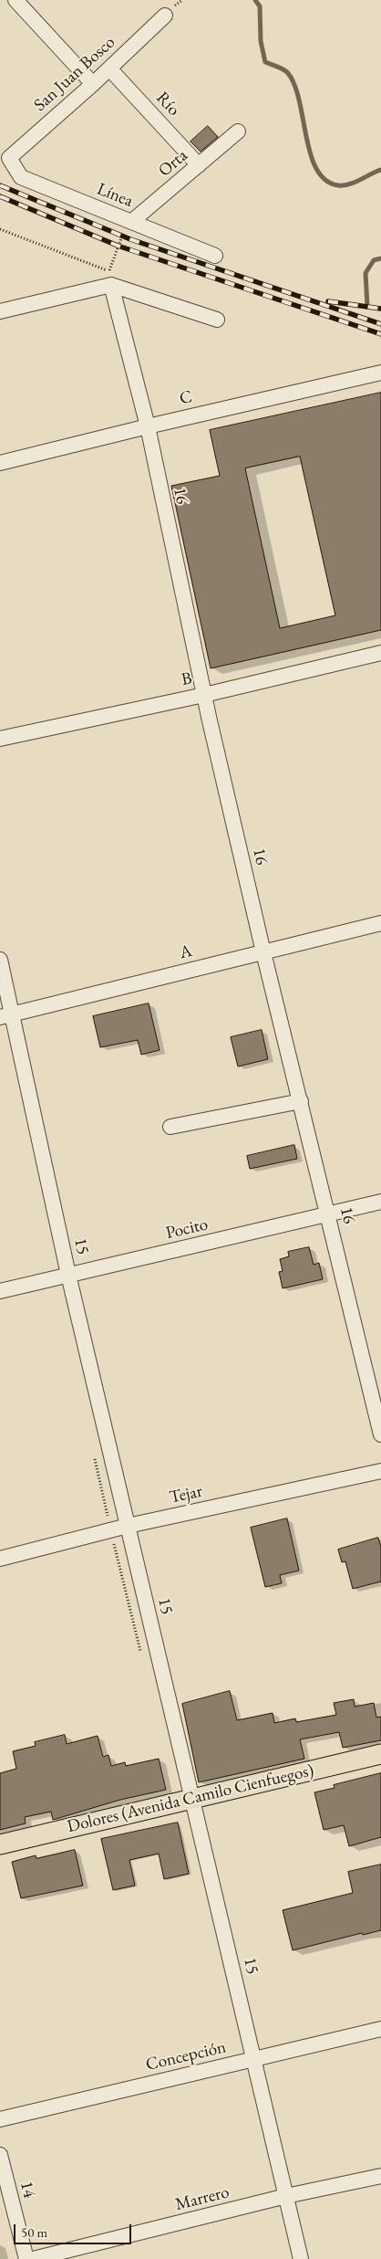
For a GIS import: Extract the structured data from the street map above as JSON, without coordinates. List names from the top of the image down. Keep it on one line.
{"streets":{"main road":["Dolores (Avenida Camilo Cienfuegos)"],"street":["San Juan Bosco","Río","Orta","Línea","C","16","B","A","Pocito","15","Tejar","Concepción","14","Marrero"]},"crossings":[["San Juan Bosco","Río"],["San Juan Bosco","Línea"],["Río","Orta"],["Orta","Línea"],["C","16"],["16","B"],["16","A"],["16","Pocito"],["A","15"],["Pocito","15"],["15","Tejar"],["15","Dolores (Avenida Camilo Cienfuegos)"],["15","Concepción"],["15","Marrero"]],"scale_bar":"50 m"}
